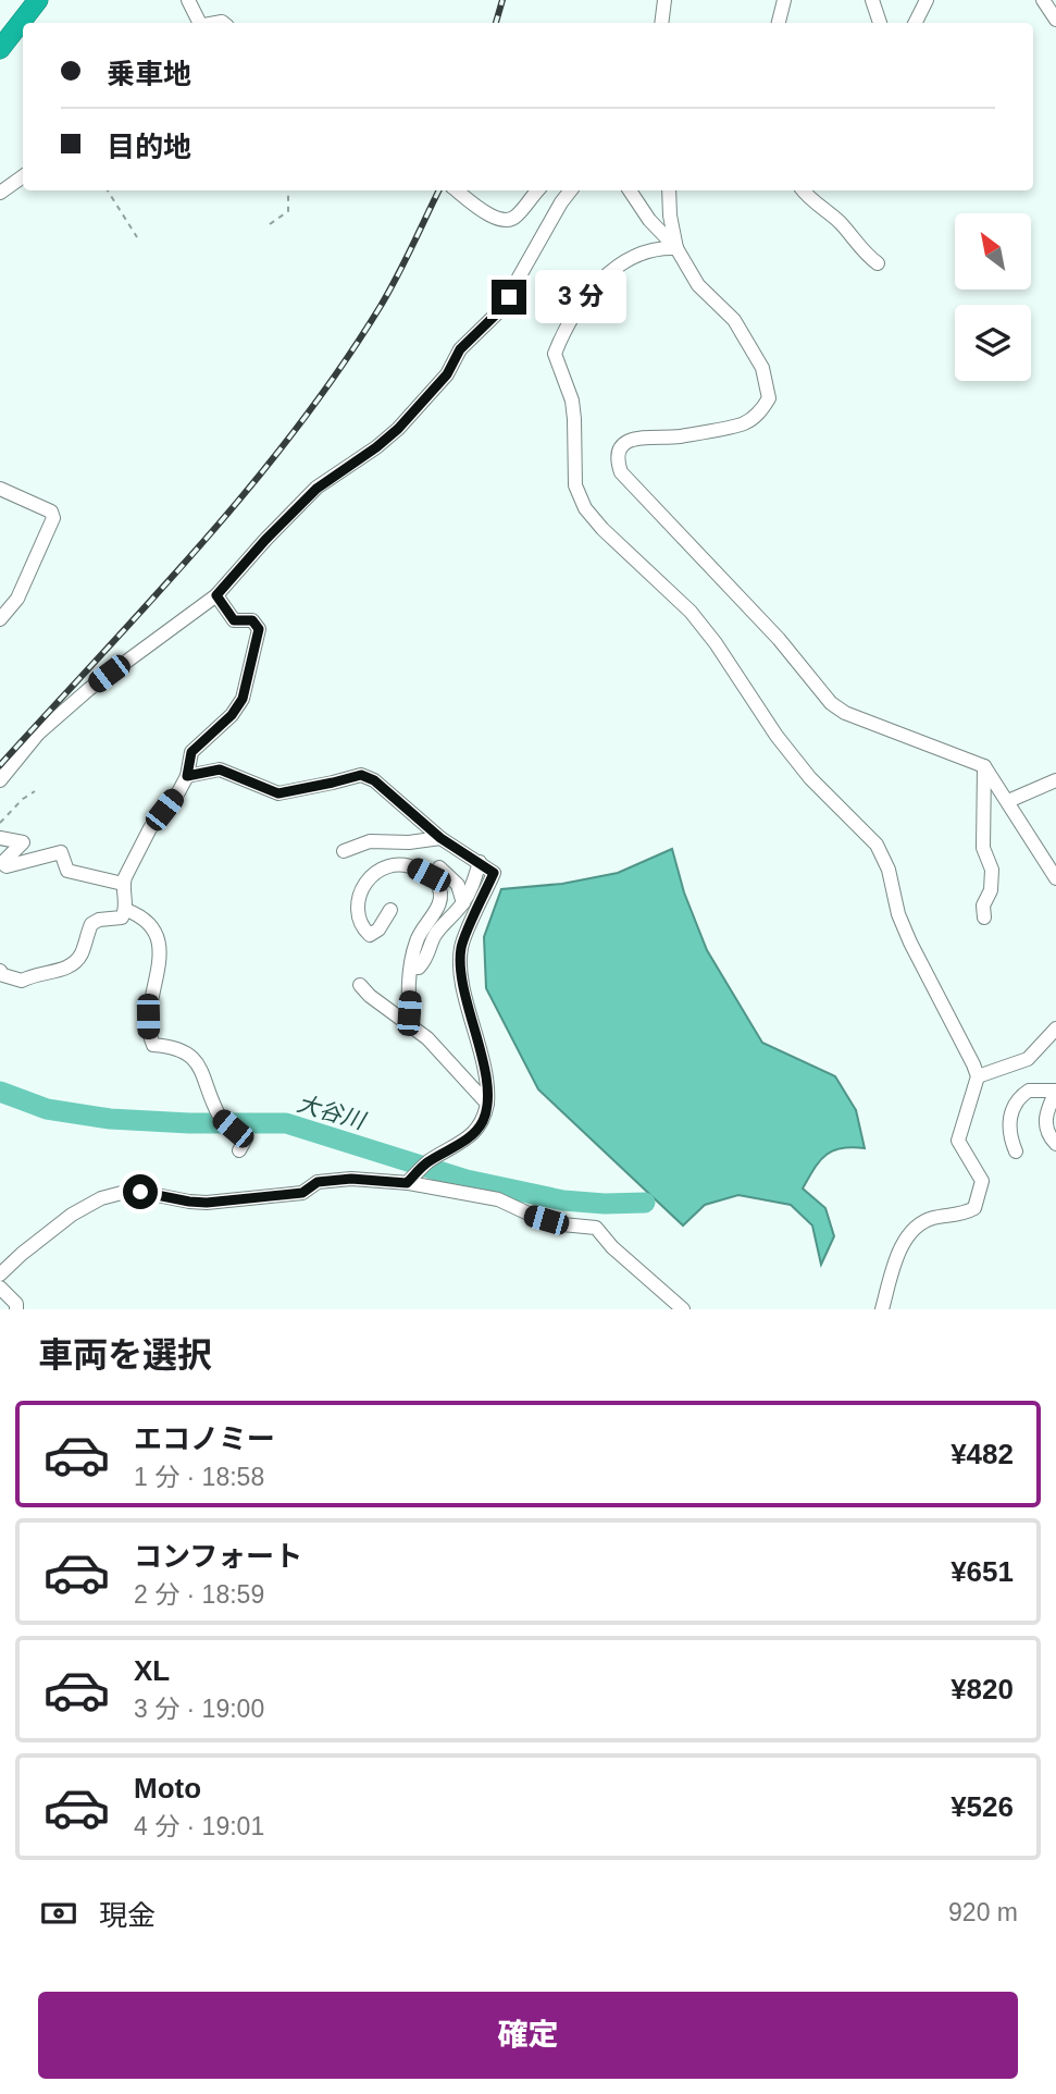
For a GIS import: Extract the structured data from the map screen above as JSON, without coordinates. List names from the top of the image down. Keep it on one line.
{"water":["大谷川"],"north":"top left","page":{"banner":["乗車地","目的地"],"bubble":"3 分","heading":"車両を選択","list":[{"name":"エコノミー","note":"1 分 · 18:58","value":"¥482"},{"name":"コンフォート","note":"2 分 · 18:59","value":"¥651"},{"name":"XL","note":"3 分 · 19:00","value":"¥820"},{"name":"Moto","note":"4 分 · 19:01","value":"¥526"}],"pay":["現金","920 m"],"buttons":"確定"}}
